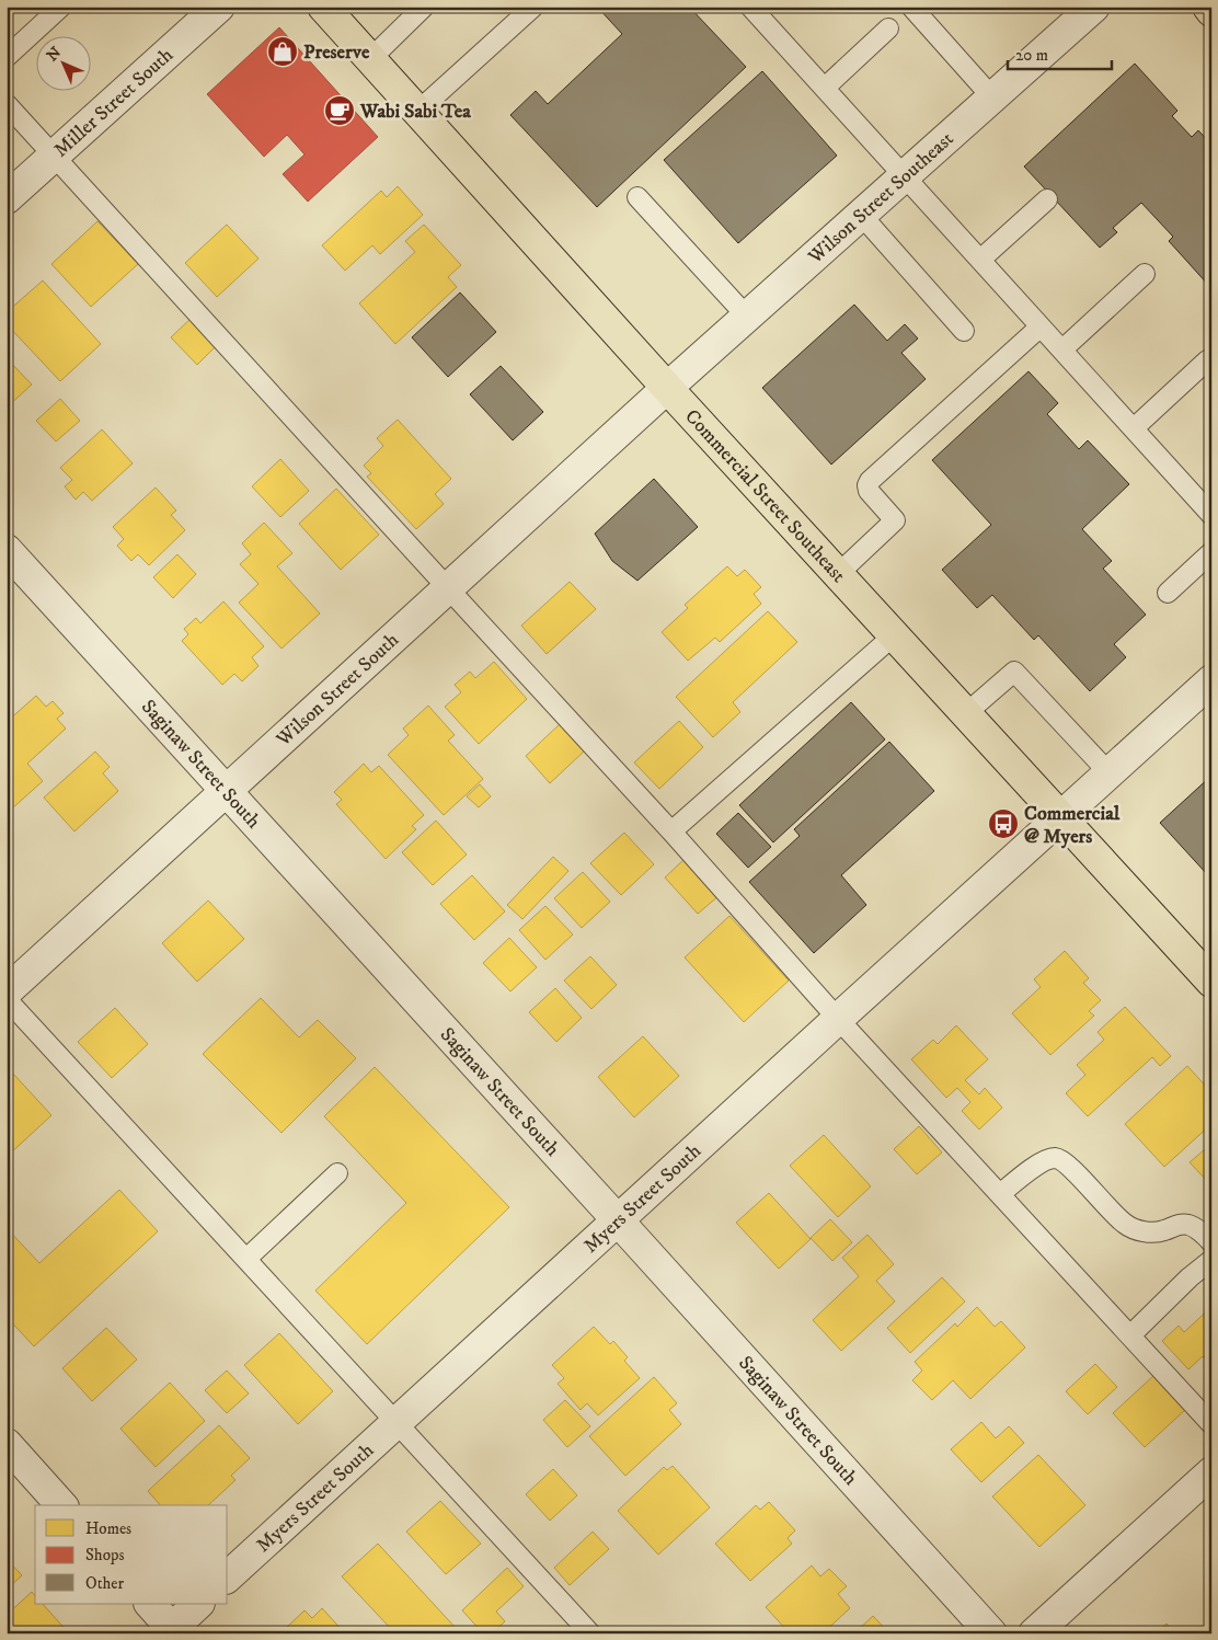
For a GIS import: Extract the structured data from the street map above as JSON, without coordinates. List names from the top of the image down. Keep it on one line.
{"streets":{"main road":["Commercial Street Southeast"],"street":["Miller Street South","Wilson Street Southeast","Wilson Street South","Saginaw Street South","Myers Street South"]},"crossings":[["Wilson Street Southeast","Commercial Street Southeast"],["Wilson Street Southeast","Wilson Street South"],["Commercial Street Southeast","Wilson Street South"],["Commercial Street Southeast","Myers Street South"],["Wilson Street South","Saginaw Street South"],["Saginaw Street South","Myers Street South"]],"places":{"shop":["Preserve"],"cafe":["Wabi Sabi Tea"],"bus stop":["Commercial @ Myers"]},"legend":["Homes","Shops","Other"],"scale_bar":"20 m","north":"top left"}
